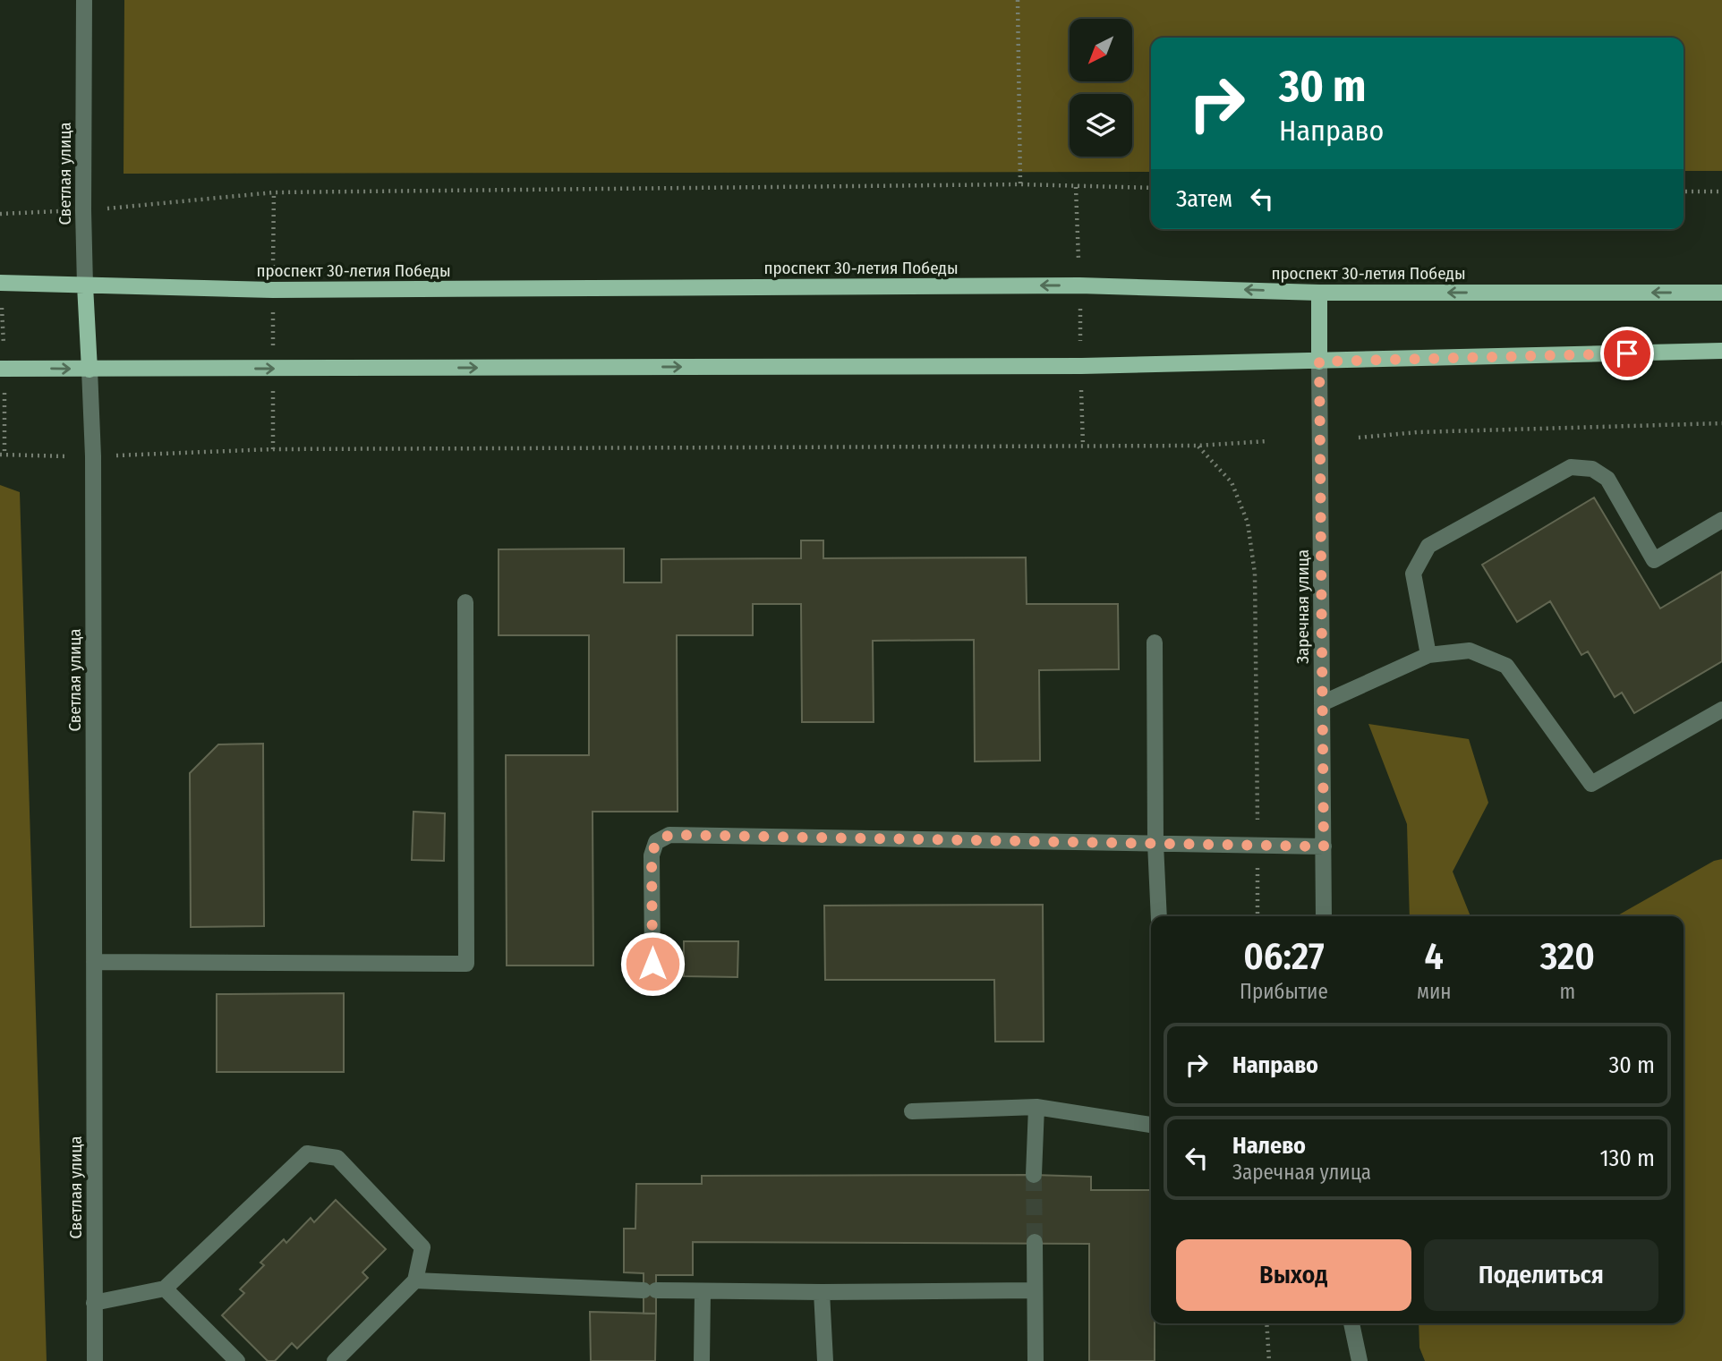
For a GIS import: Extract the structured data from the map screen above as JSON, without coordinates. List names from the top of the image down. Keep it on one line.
{"streets":{"main road":["Светлая улица","проспект 30-летия Победы","Заречная улица"]},"crossings":[["Светлая улица","проспект 30-летия Победы"],["проспект 30-летия Победы","Заречная улица"]],"north":"bottom left","page":{"turn":["30 m","Направо"],"then":"Затем","eta":["06:27","Прибытие","4","мин","320","m"],"list":[{"name":"Направо","value":"30 m"},{"name":"Налево","note":"Заречная улица","value":"130 m"}],"buttons":["Выход","Поделиться"]}}
